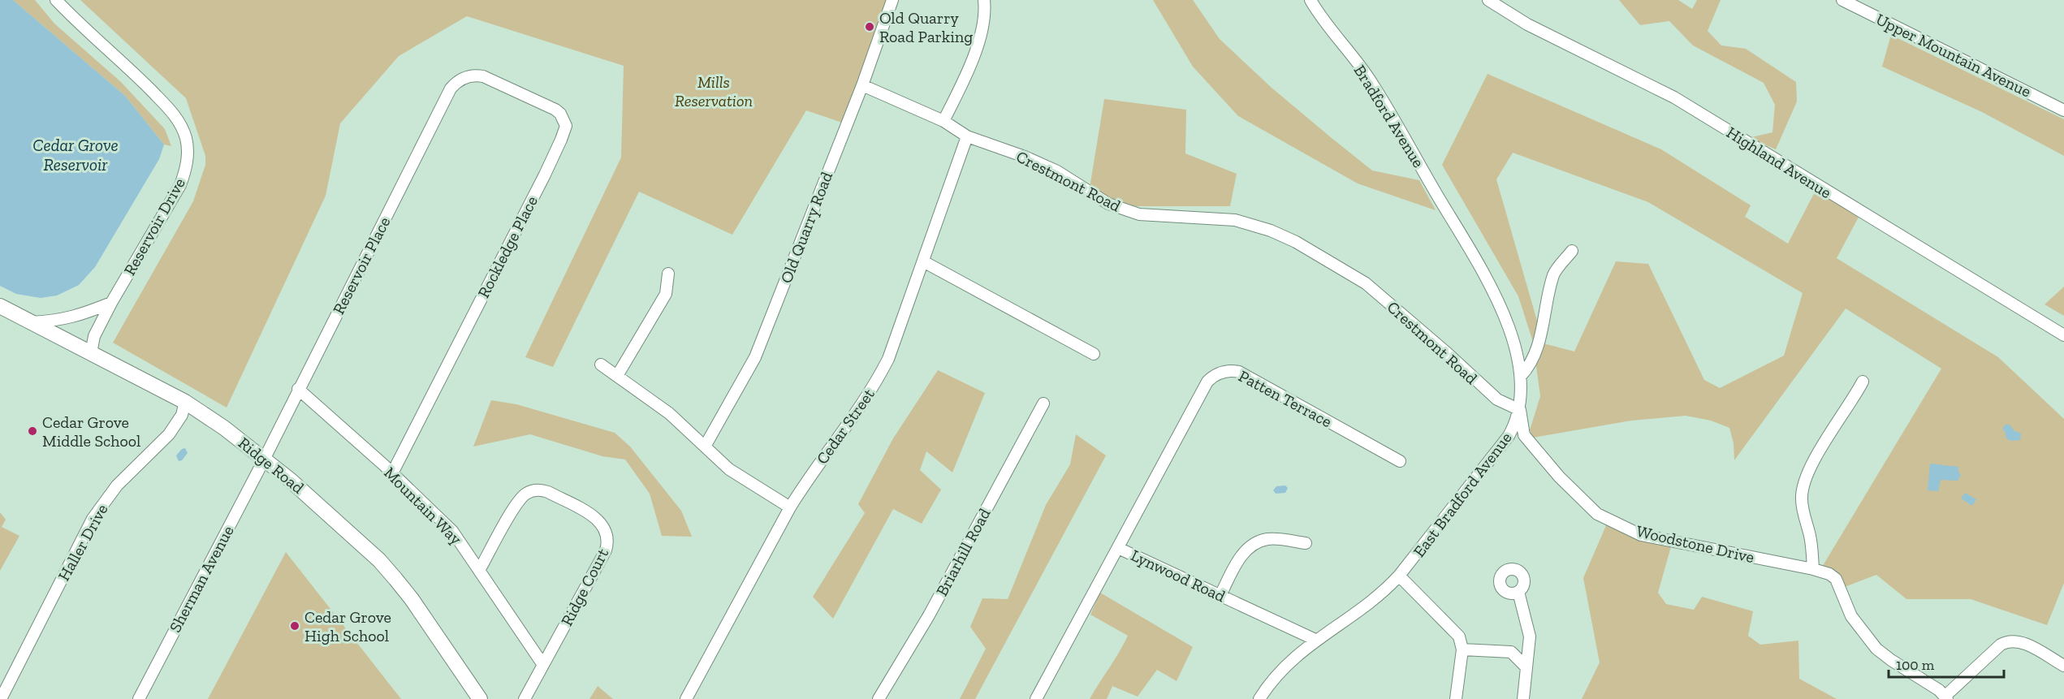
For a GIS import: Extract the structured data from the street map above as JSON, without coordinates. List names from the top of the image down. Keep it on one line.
{"streets":{"main road":["Ridge Road"],"street":["Upper Mountain Avenue","Bradford Avenue","Highland Avenue","Crestmont Road","Reservoir Drive","Old Quarry Road","Rockledge Place","Reservoir Place","Patten Terrace","Cedar Street","East Bradford Avenue","Mountain Way","Haller Drive","Woodstone Drive","Briarhill Road","Lynwood Road","Sherman Avenue","Ridge Court"]},"crossings":[["Bradford Avenue","East Bradford Avenue"],["Crestmont Road","Old Quarry Road"],["Crestmont Road","Cedar Street"],["Crestmont Road","East Bradford Avenue"],["Crestmont Road","Woodstone Drive"],["Reservoir Drive","Ridge Road"],["Rockledge Place","Reservoir Place"],["Rockledge Place","Mountain Way"],["Reservoir Place","Ridge Road"],["Reservoir Place","Mountain Way"],["Reservoir Place","Sherman Avenue"],["Patten Terrace","Lynwood Road"],["Ridge Road","Haller Drive"],["Ridge Road","Sherman Avenue"],["East Bradford Avenue","Woodstone Drive"],["East Bradford Avenue","Lynwood Road"],["Mountain Way","Ridge Court"]],"water":["Cedar Grove Reservoir"],"parks":["Mills Reservation"],"places":["Old Quarry Road Parking","Cedar Grove Middle School","Cedar Grove High School"],"scale_bar":"100 m"}
